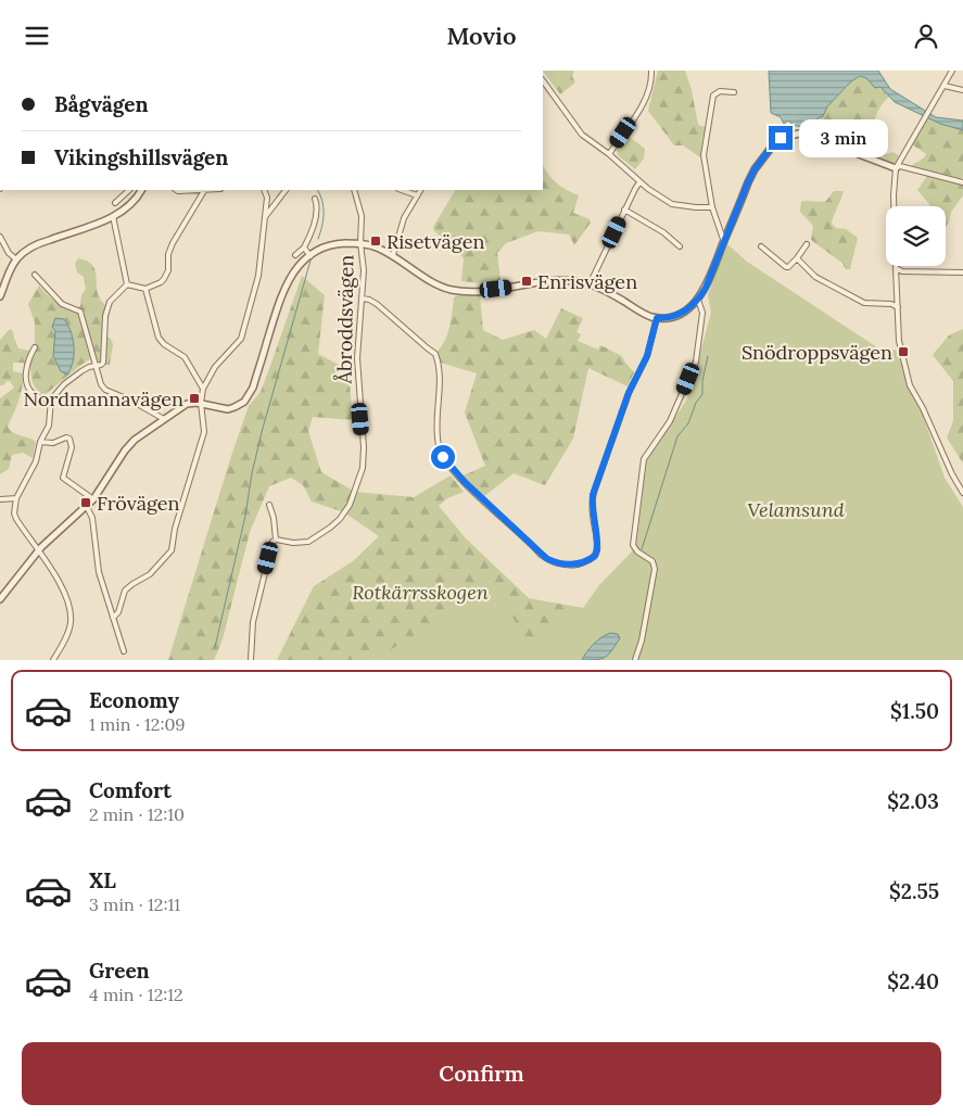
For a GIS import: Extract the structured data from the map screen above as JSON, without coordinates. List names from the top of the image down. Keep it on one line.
{"streets":{"street":["Åbroddsvägen"]},"parks":["Velamsund","Rotkärrsskogen"],"places":{"transit":["Risetvägen","Enrisvägen","Snödroppsvägen","Nordmannavägen","Frövägen"]},"page":{"header":"Movio","banner":["Bågvägen","Vikingshillsvägen"],"bubble":"3 min","list":[{"name":"Economy","note":"1 min · 12:09","value":"$1.50"},{"name":"Comfort","note":"2 min · 12:10","value":"$2.03"},{"name":"XL","note":"3 min · 12:11","value":"$2.55"},{"name":"Green","note":"4 min · 12:12","value":"$2.40"}],"buttons":"Confirm"}}
